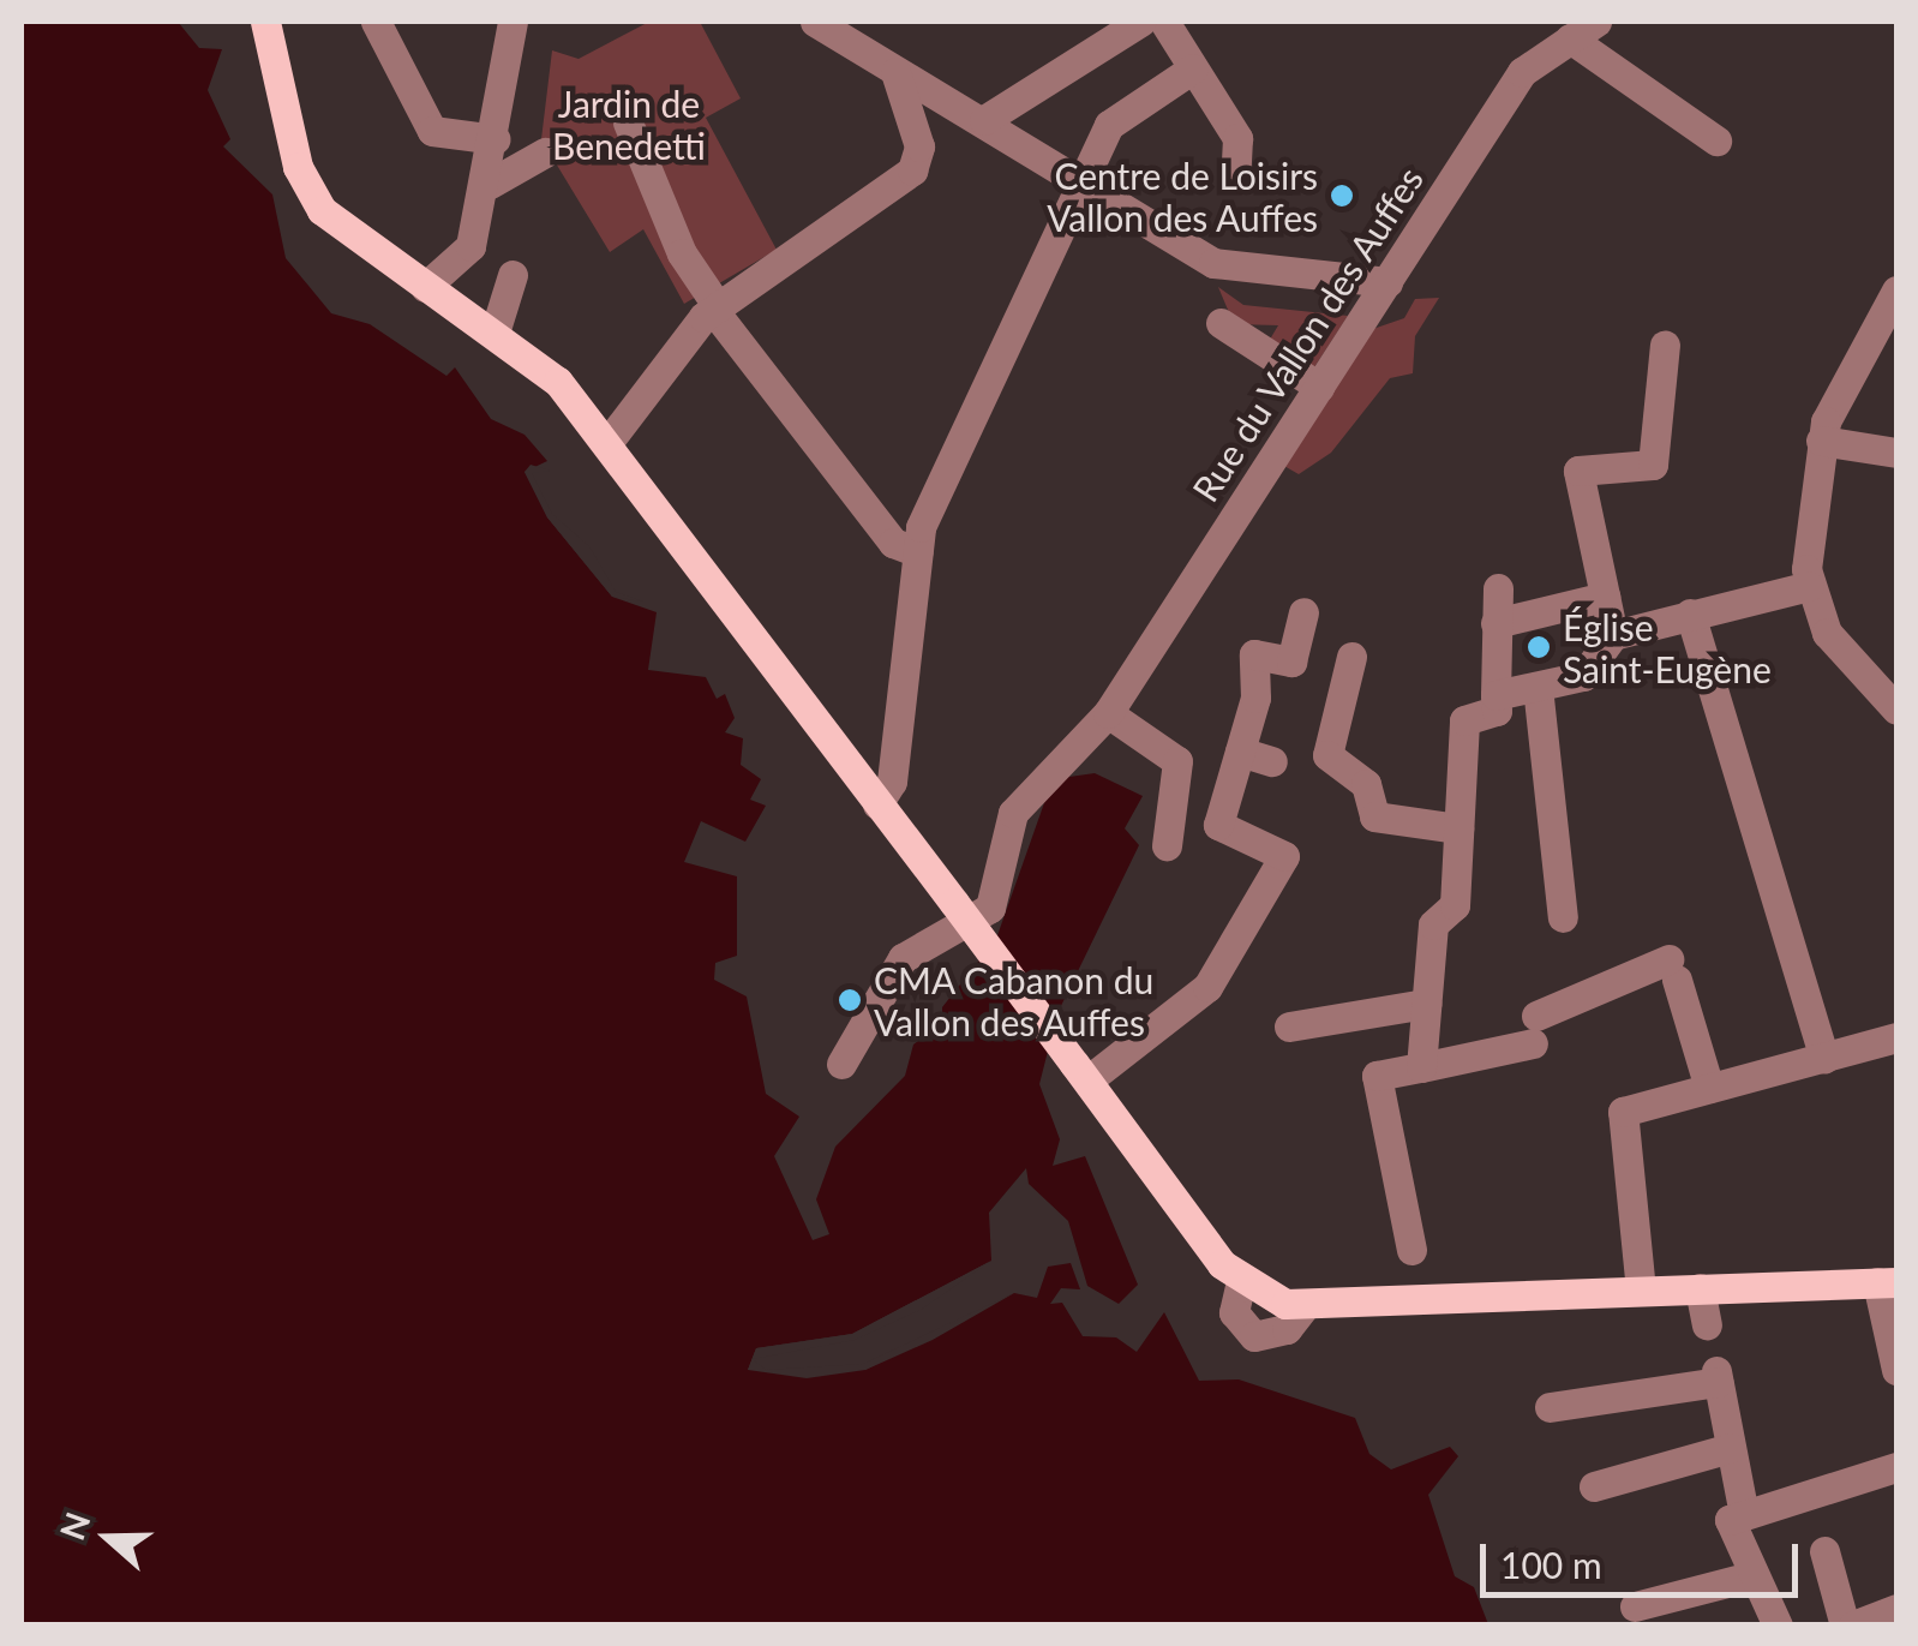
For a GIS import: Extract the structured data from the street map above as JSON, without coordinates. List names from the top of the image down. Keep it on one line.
{"streets":{"street":["Rue du Vallon des Auffes"]},"parks":["Jardin de Benedetti"],"places":["Centre de Loisirs Vallon des Auffes","Église Saint-Eugène","CMA Cabanon du Vallon des Auffes"],"scale_bar":"100 m","north":"left"}
